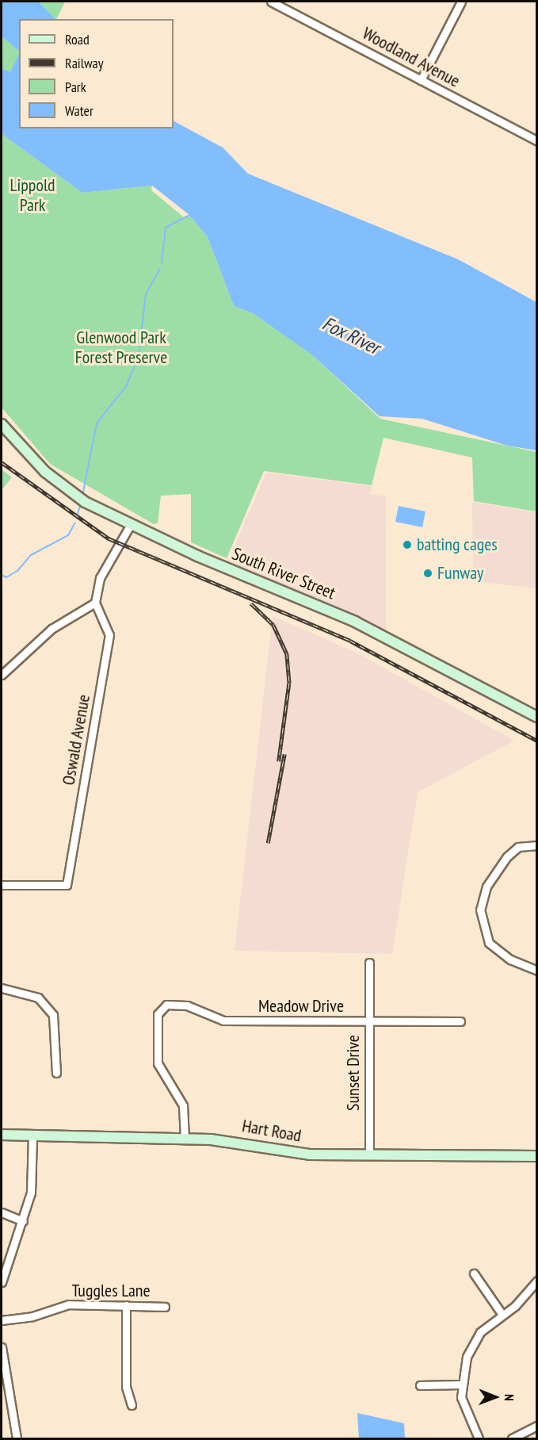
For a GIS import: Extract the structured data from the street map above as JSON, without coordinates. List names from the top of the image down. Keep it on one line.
{"streets":{"main road":["South River Street","Hart Road"],"street":["Woodland Avenue","Oswald Avenue","Meadow Drive","Sunset Drive","Tuggles Lane"]},"crossings":[["Meadow Drive","Sunset Drive"],["Meadow Drive","Hart Road"],["Sunset Drive","Hart Road"]],"water":["Fox River"],"parks":["Lippold Park","Glenwood Park Forest Preserve"],"places":["batting cages","Funway"],"legend":["Road","Railway","Park","Water"],"north":"right"}
